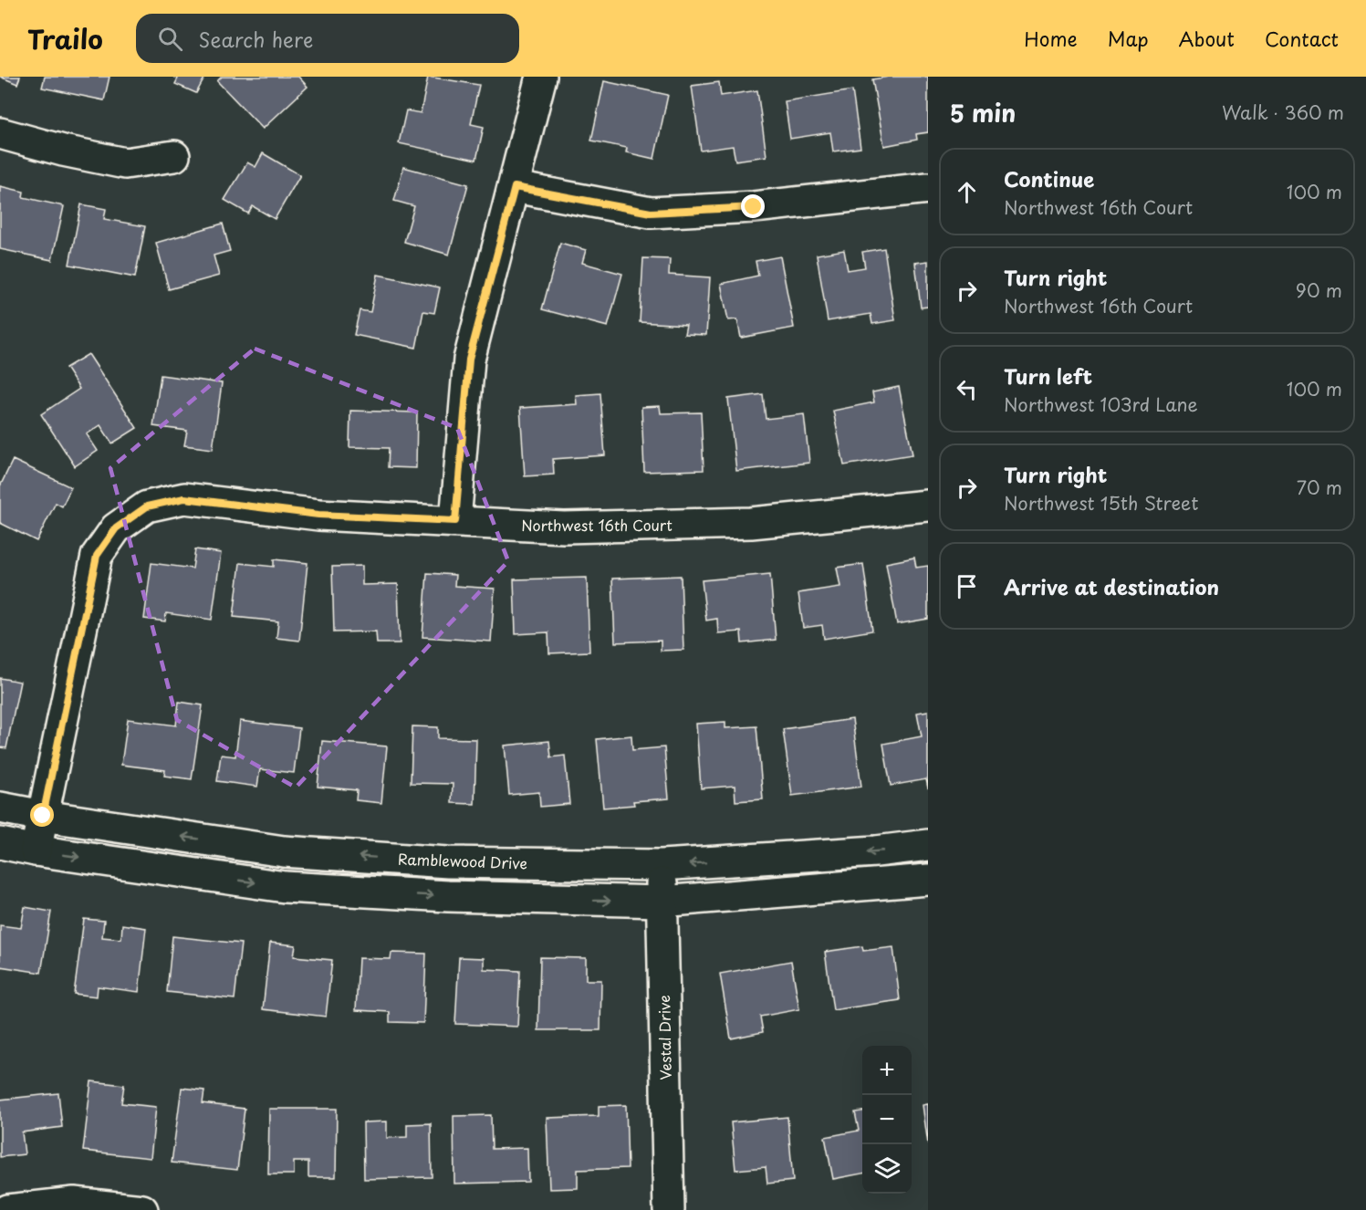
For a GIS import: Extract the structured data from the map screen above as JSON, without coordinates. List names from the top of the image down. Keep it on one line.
{"streets":{"street":["Northwest 16th Court","Ramblewood Drive","Vestal Drive"]},"crossings":[["Northwest 16th Court","Ramblewood Drive"],["Ramblewood Drive","Vestal Drive"]],"page":{"header":"Trailo","search":"Search here","nav":["Home","Map","About","Contact"],"heading":["5 min","Walk · 360 m"],"list":[["Continue","Northwest 16th Court","100 m"],["Turn right","Northwest 16th Court","90 m"],["Turn left","Northwest 103rd Lane","100 m"],["Turn right","Northwest 15th Street","70 m"],"Arrive at destination"],"map_buttons":["+","−"]}}
